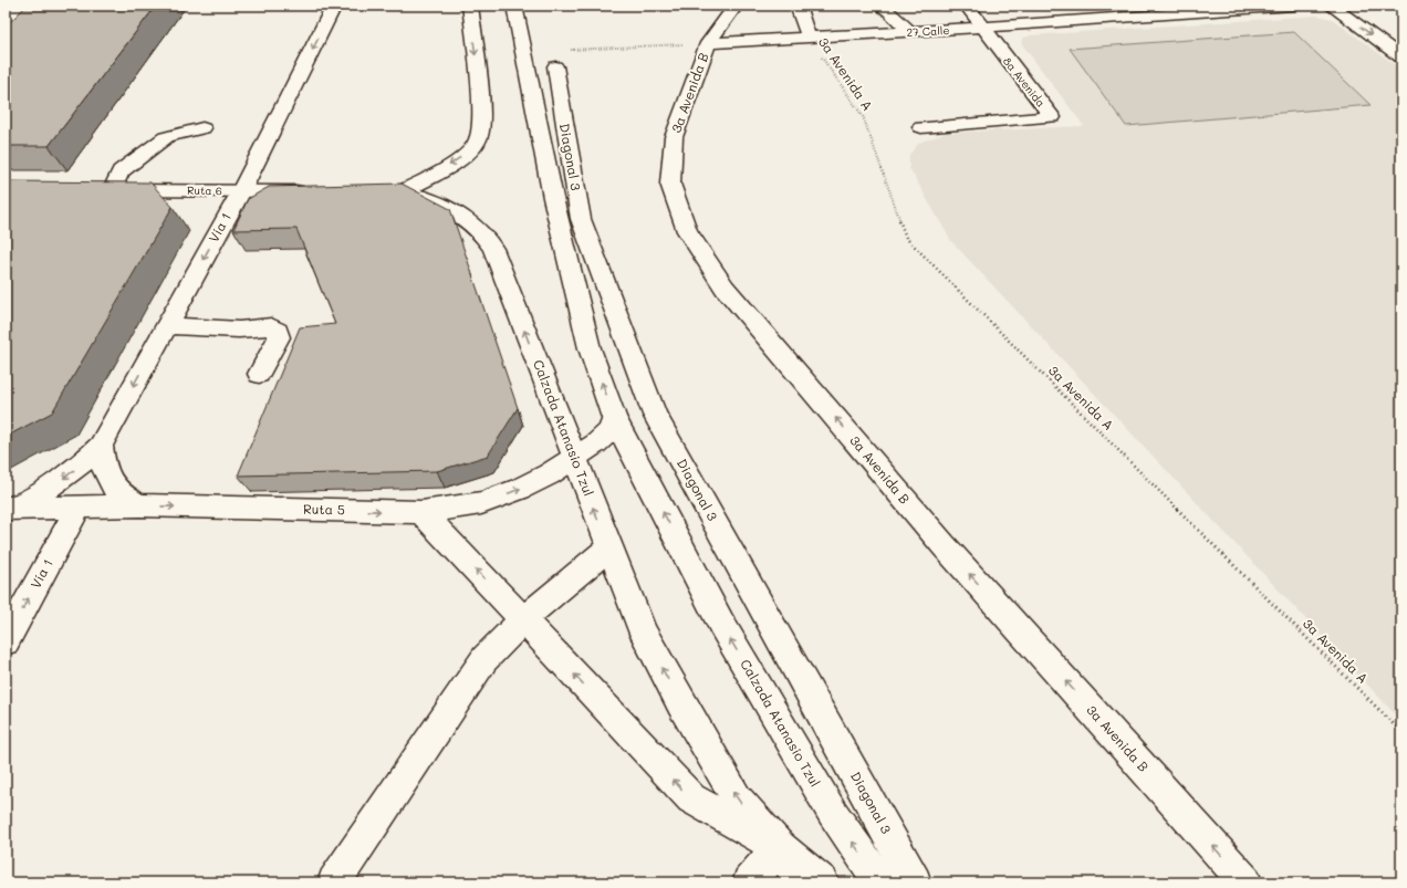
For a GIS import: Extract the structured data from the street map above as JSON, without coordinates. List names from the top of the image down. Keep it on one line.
{"streets":{"street":["27 Calle","8a Avenida","3a Avenida B","Diagonal 3","Ruta 6","Vía 1","Calzada Atanasio Tzul","Ruta 5"],"path":["3a Avenida A"]},"crossings":[["27 Calle","3a Avenida A"],["27 Calle","8a Avenida"],["27 Calle","3a Avenida B"],["Ruta 6","Vía 1"],["Vía 1","Ruta 5"],["Calzada Atanasio Tzul","Ruta 5"]],"one_way":["3a Avenida B","Ruta 5"]}
